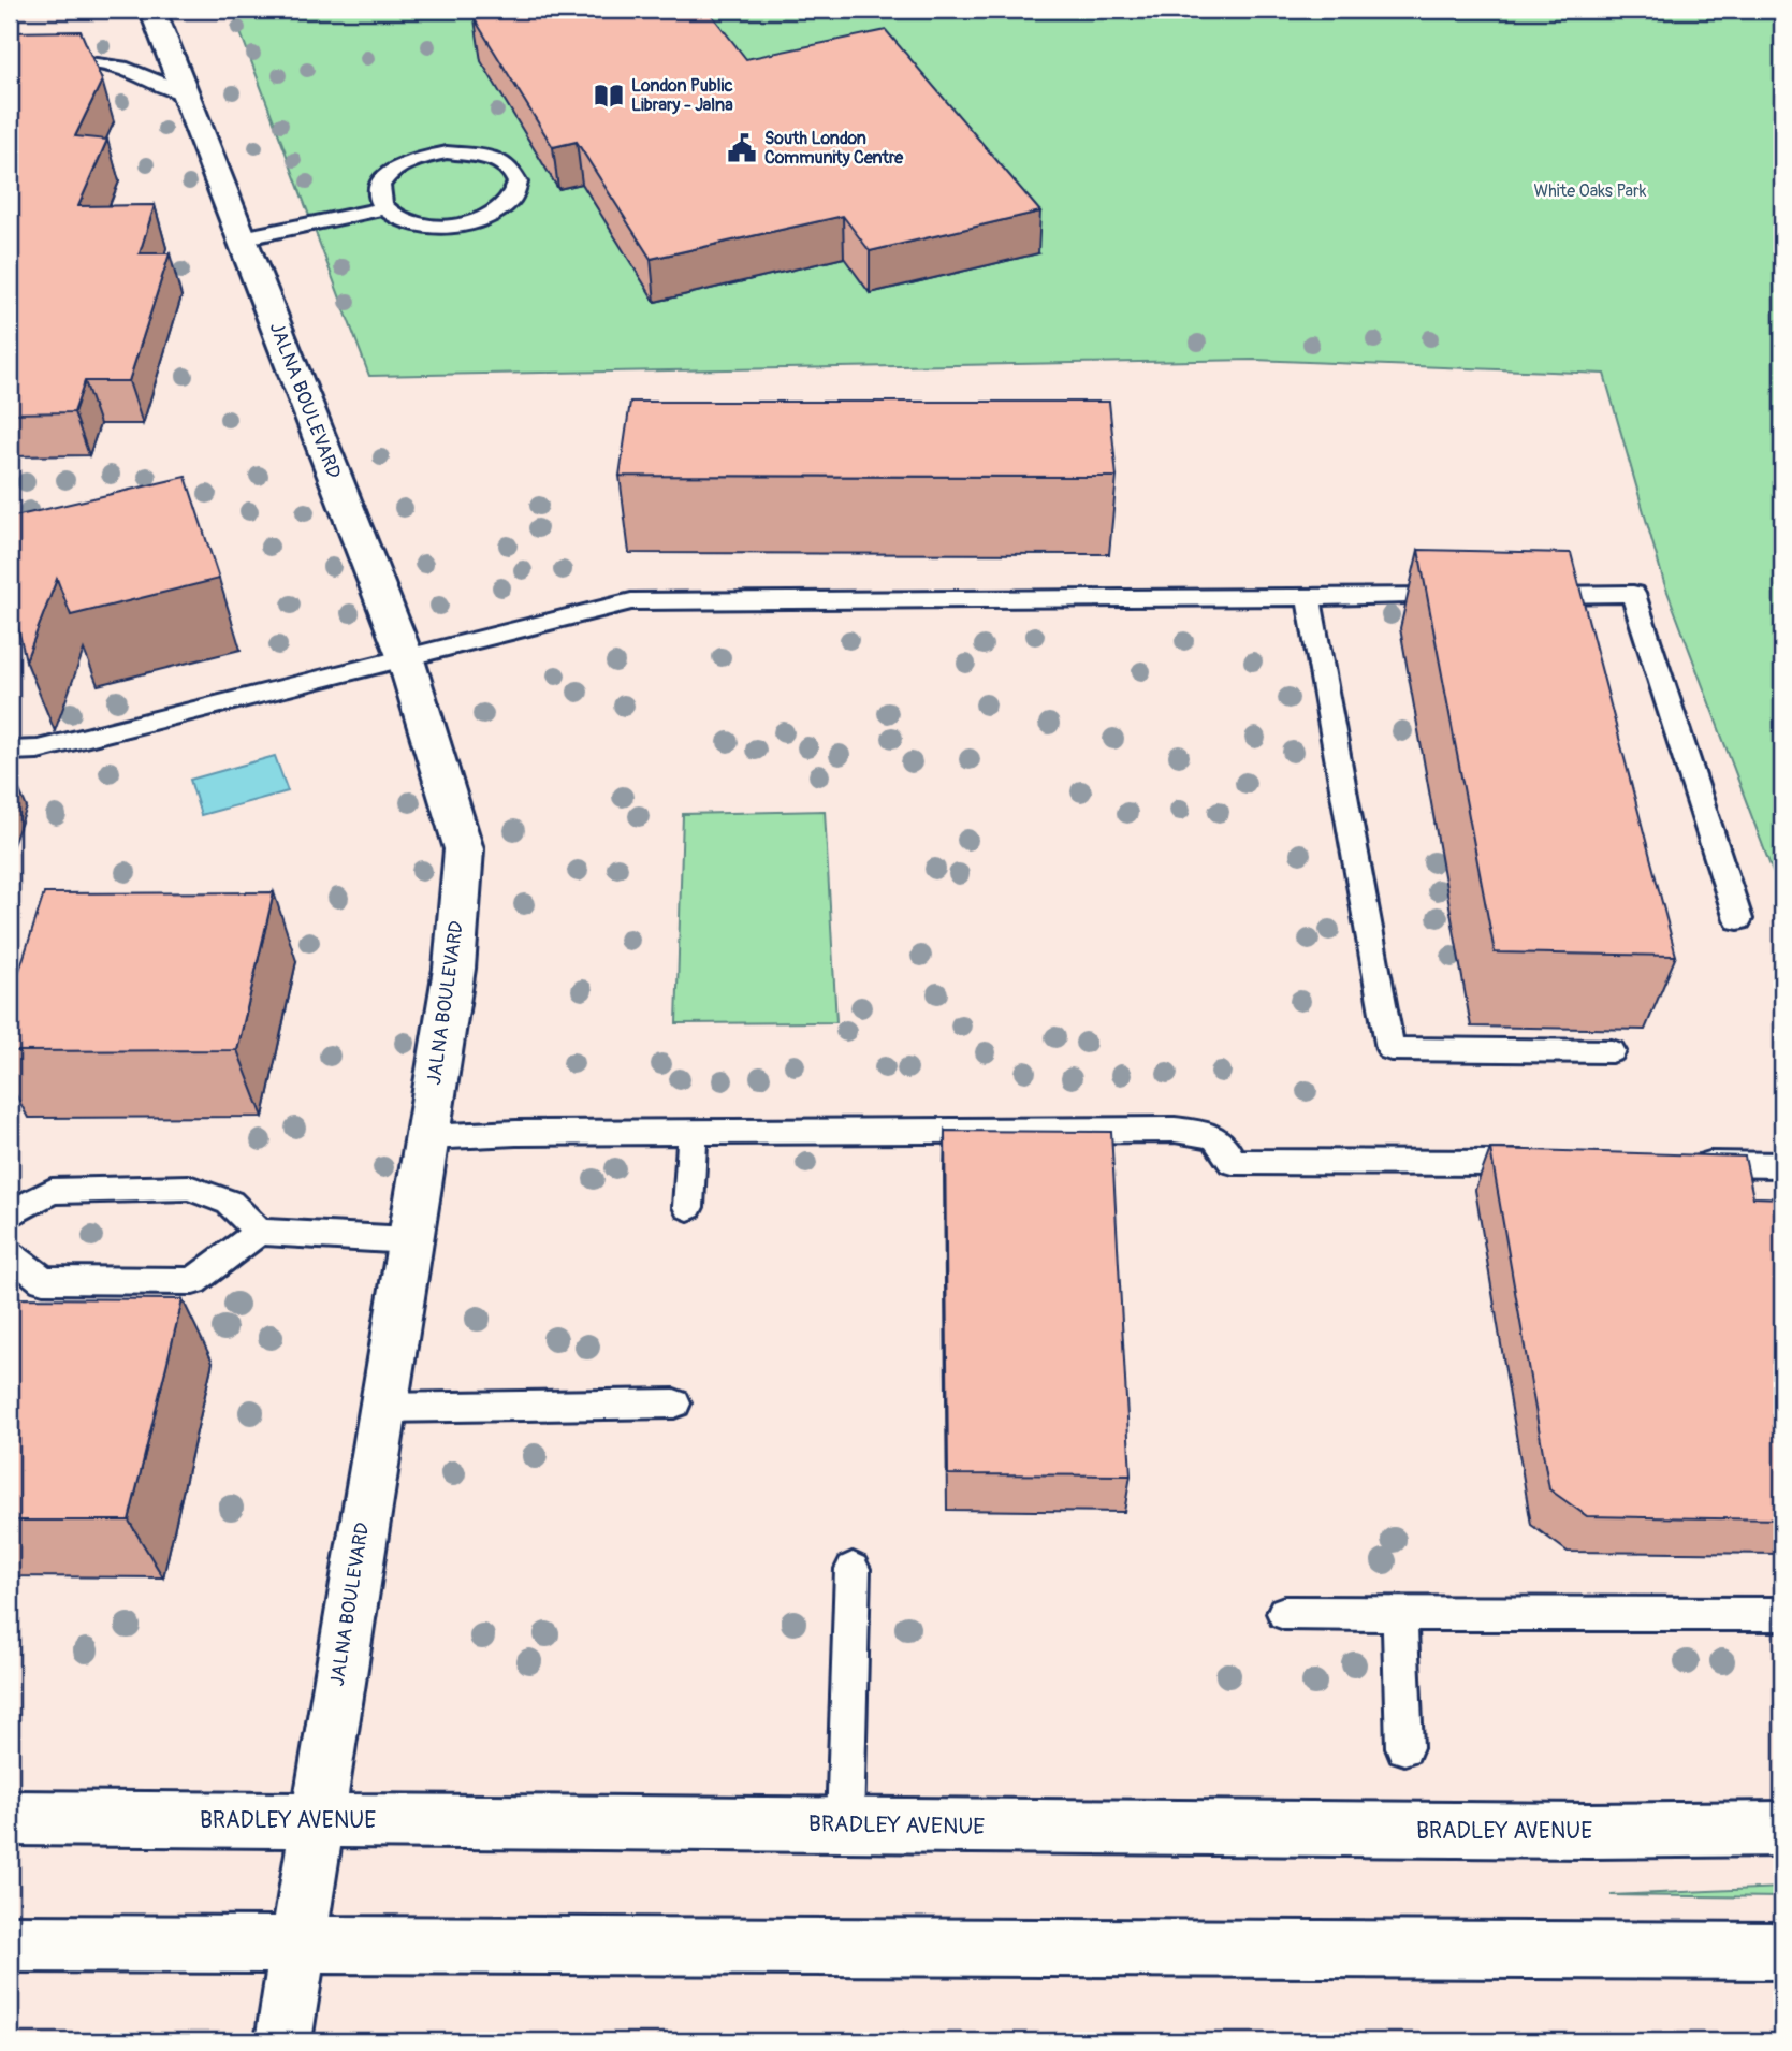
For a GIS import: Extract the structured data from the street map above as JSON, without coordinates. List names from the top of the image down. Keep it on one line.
{"streets":{"street":["JALNA BOULEVARD","BRADLEY AVENUE"]},"crossings":[["JALNA BOULEVARD","BRADLEY AVENUE"]],"parks":["White Oaks Park"],"places":{"library":["London Public Library - Jalna"],"public building":["South London Community Centre"]}}
